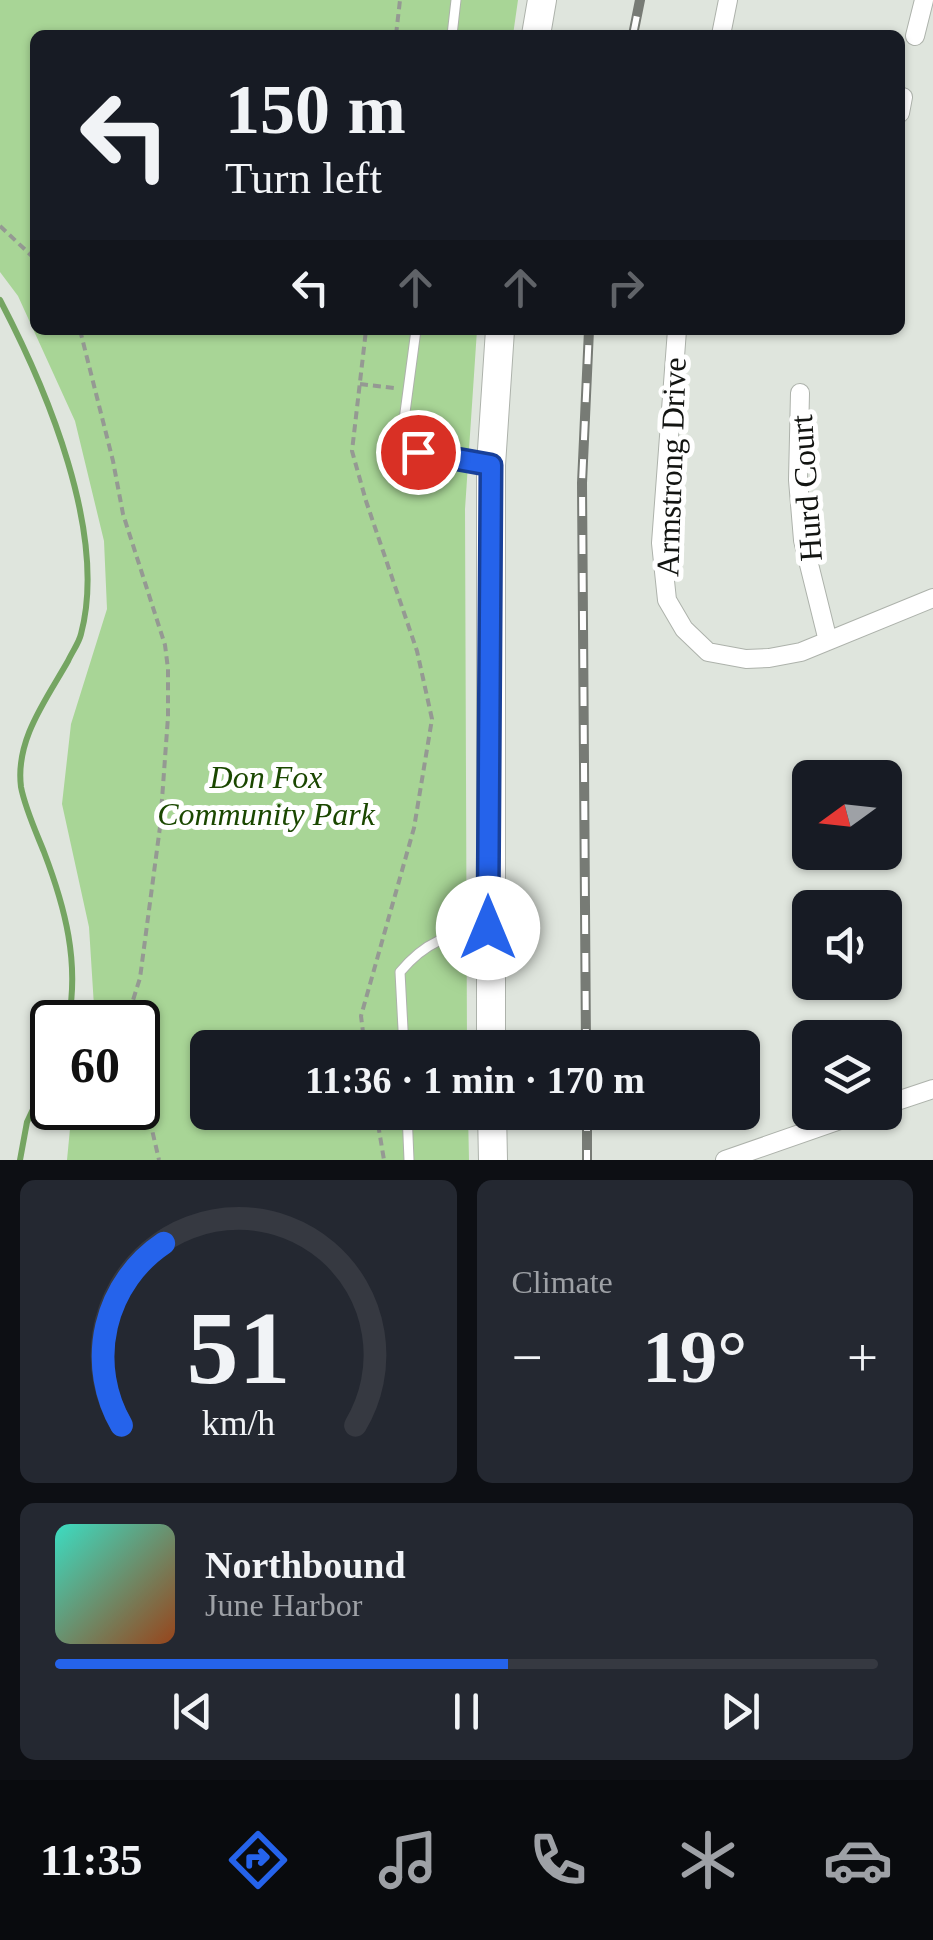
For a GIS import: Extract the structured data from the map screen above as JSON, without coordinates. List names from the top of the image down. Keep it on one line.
{"streets":{"street":["Armstrong Drive","Hurd Court"]},"crossings":[["Armstrong Drive","Hurd Court"]],"parks":["Don Fox Community Park"],"north":"left","page":{"turn":["150 m","Turn left"],"limit":"60","trip":"11:36 · 1 min · 170 m","tile":"Climate","heat":["−","19°","+"],"song":["Northbound","June Harbor"],"tabs":"11:35","gauge":["51","km/h"]}}
